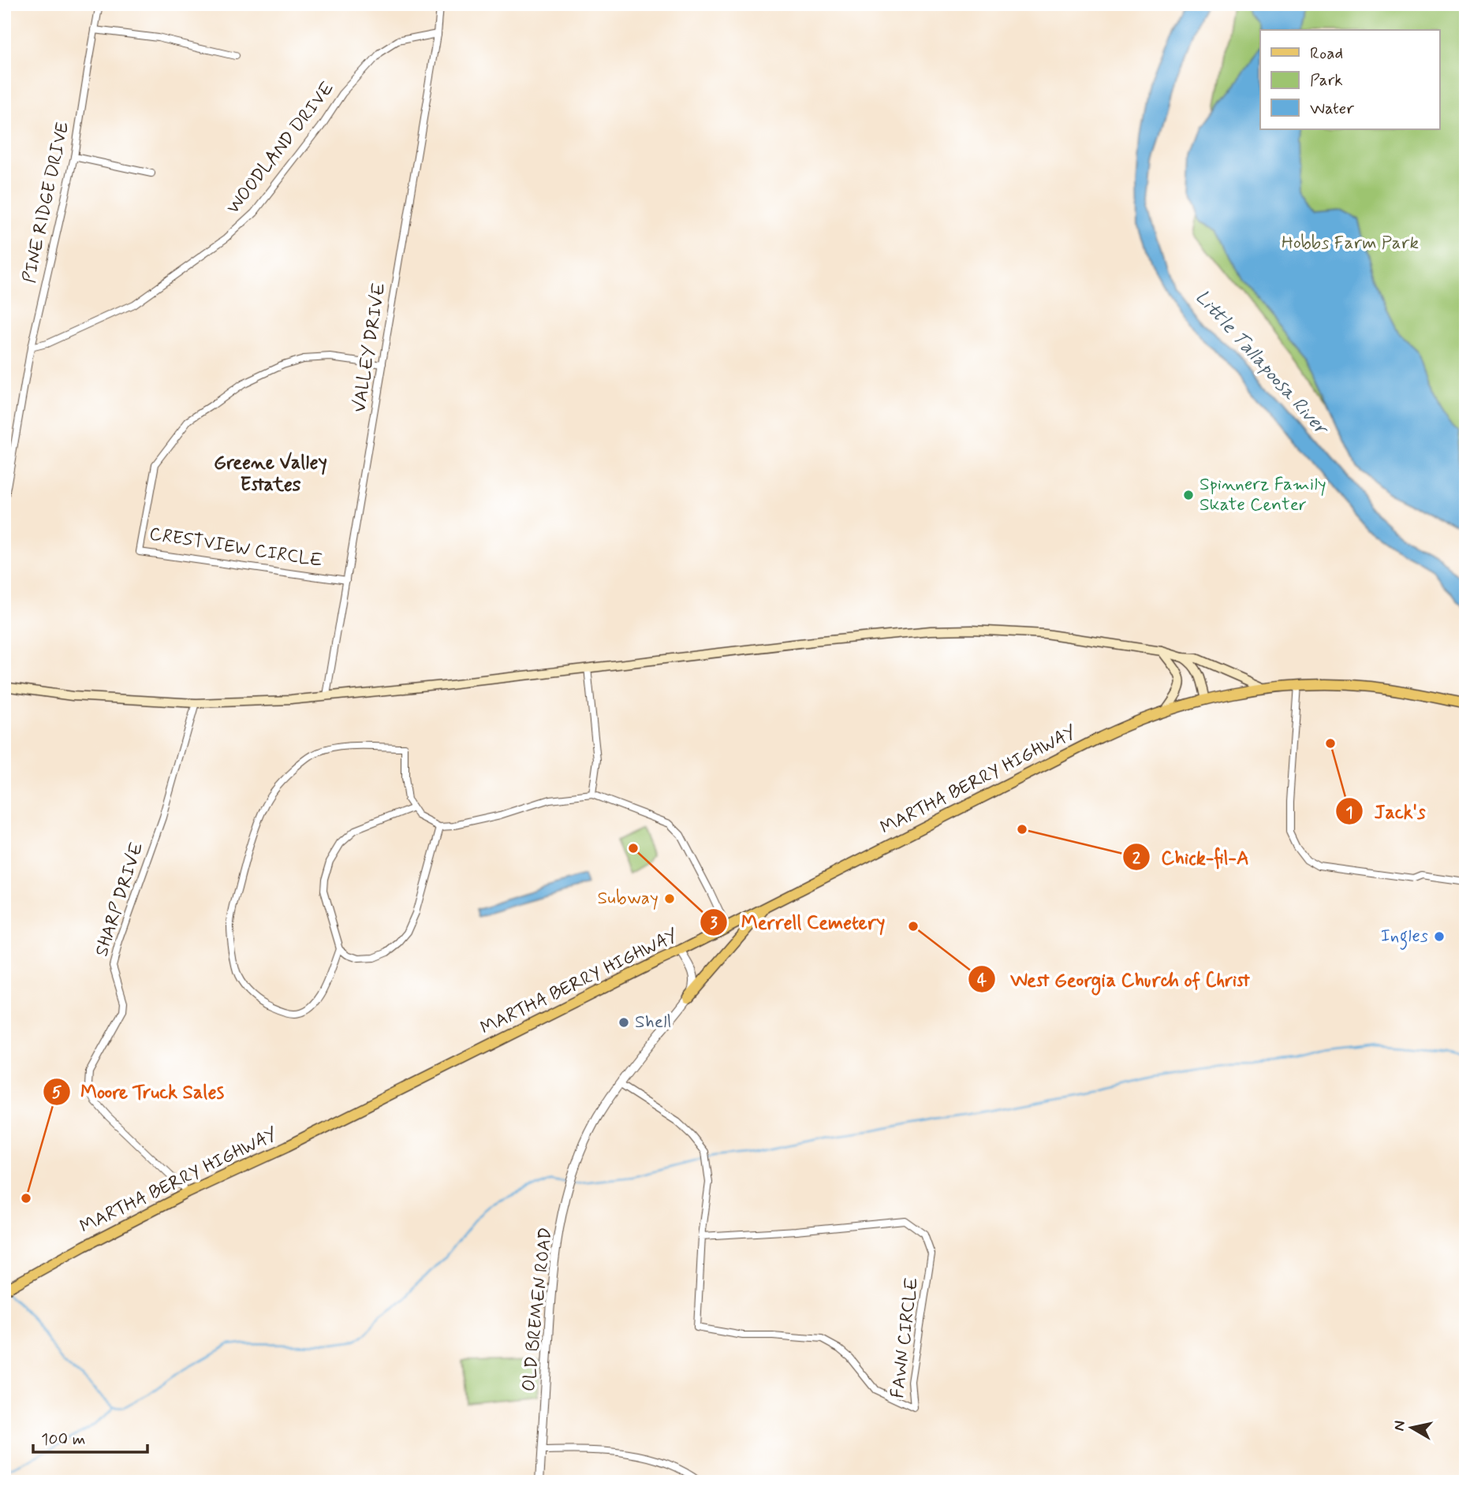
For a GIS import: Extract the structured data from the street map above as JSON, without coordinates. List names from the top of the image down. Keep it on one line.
{"streets":{"main road":["MARTHA BERRY HIGHWAY"],"street":["WOODLAND DRIVE","PINE RIDGE DRIVE","VALLEY DRIVE","CRESTVIEW CIRCLE","SHARP DRIVE","OLD BREMEN ROAD","FAWN CIRCLE"]},"crossings":[["WOODLAND DRIVE","PINE RIDGE DRIVE"],["WOODLAND DRIVE","VALLEY DRIVE"],["VALLEY DRIVE","CRESTVIEW CIRCLE"],["MARTHA BERRY HIGHWAY","SHARP DRIVE"],["MARTHA BERRY HIGHWAY","OLD BREMEN ROAD"],["OLD BREMEN ROAD","FAWN CIRCLE"]],"districts":["Greene Valley Estates"],"water":["Little Tallapoosa River"],"parks":["Hobbs Farm Park"],"places":["Spinnerz Family Skate Center","Jack's","Chick-fil-A","Merrell Cemetery","Subway","West Georgia Church of Christ","Ingles","Shell","Moore Truck Sales"],"legend":["Road","Park","Water"],"scale_bar":"100 m","north":"left"}
